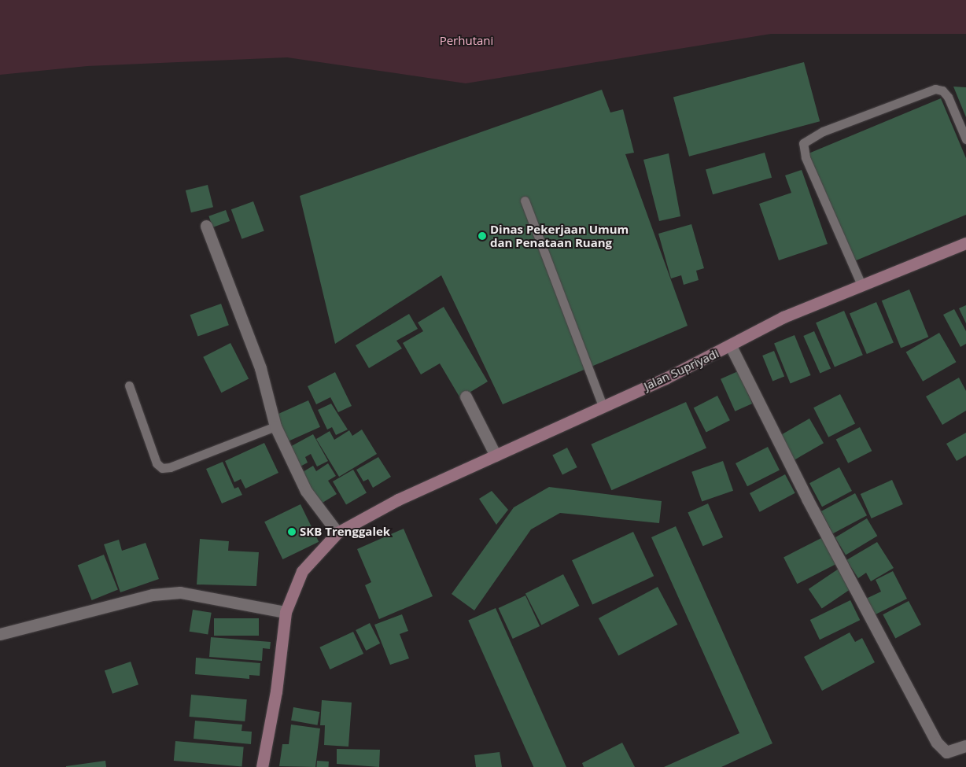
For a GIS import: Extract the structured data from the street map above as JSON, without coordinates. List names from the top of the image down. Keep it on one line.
{"streets":{"main road":["Jalan Supriyadi"]},"parks":["Perhutani"],"places":["Dinas Pekerjaan Umum dan Penataan Ruang","SKB Trenggalek"]}
